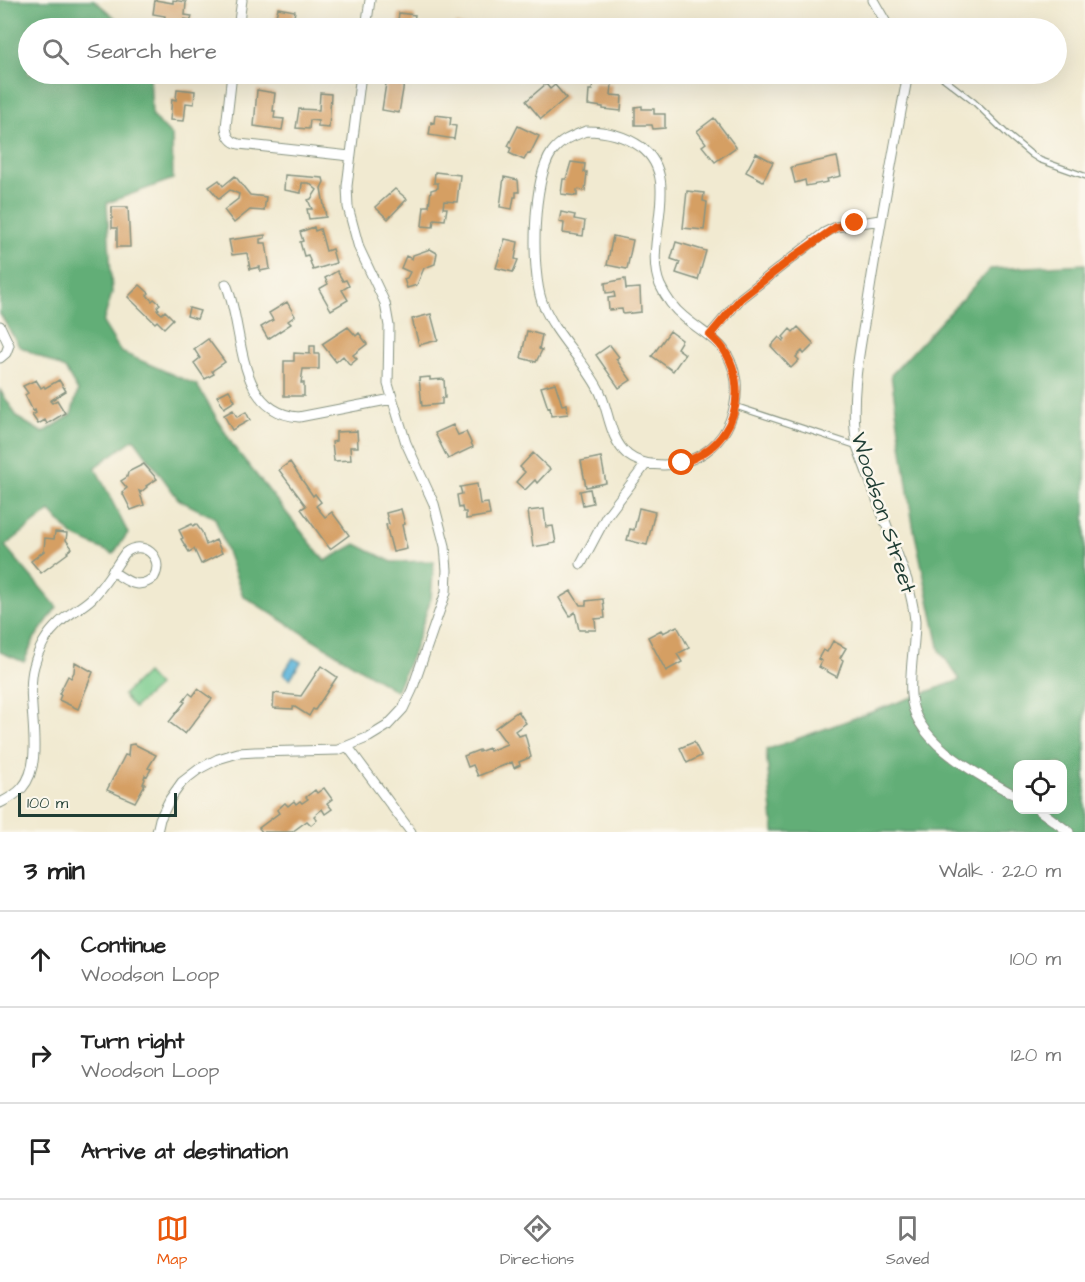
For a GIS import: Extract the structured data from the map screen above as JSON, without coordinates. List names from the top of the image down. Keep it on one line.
{"streets":{"street":["Woodson Street"]},"scale_bar":"100 m","page":{"search":"Search here","scale":"100 m","heading":["3 min","Walk · 220 m"],"list":[["Continue","Woodson Loop","100 m"],["Turn right","Woodson Loop","120 m"],"Arrive at destination"],"nav":["Map","Directions","Saved"]}}
